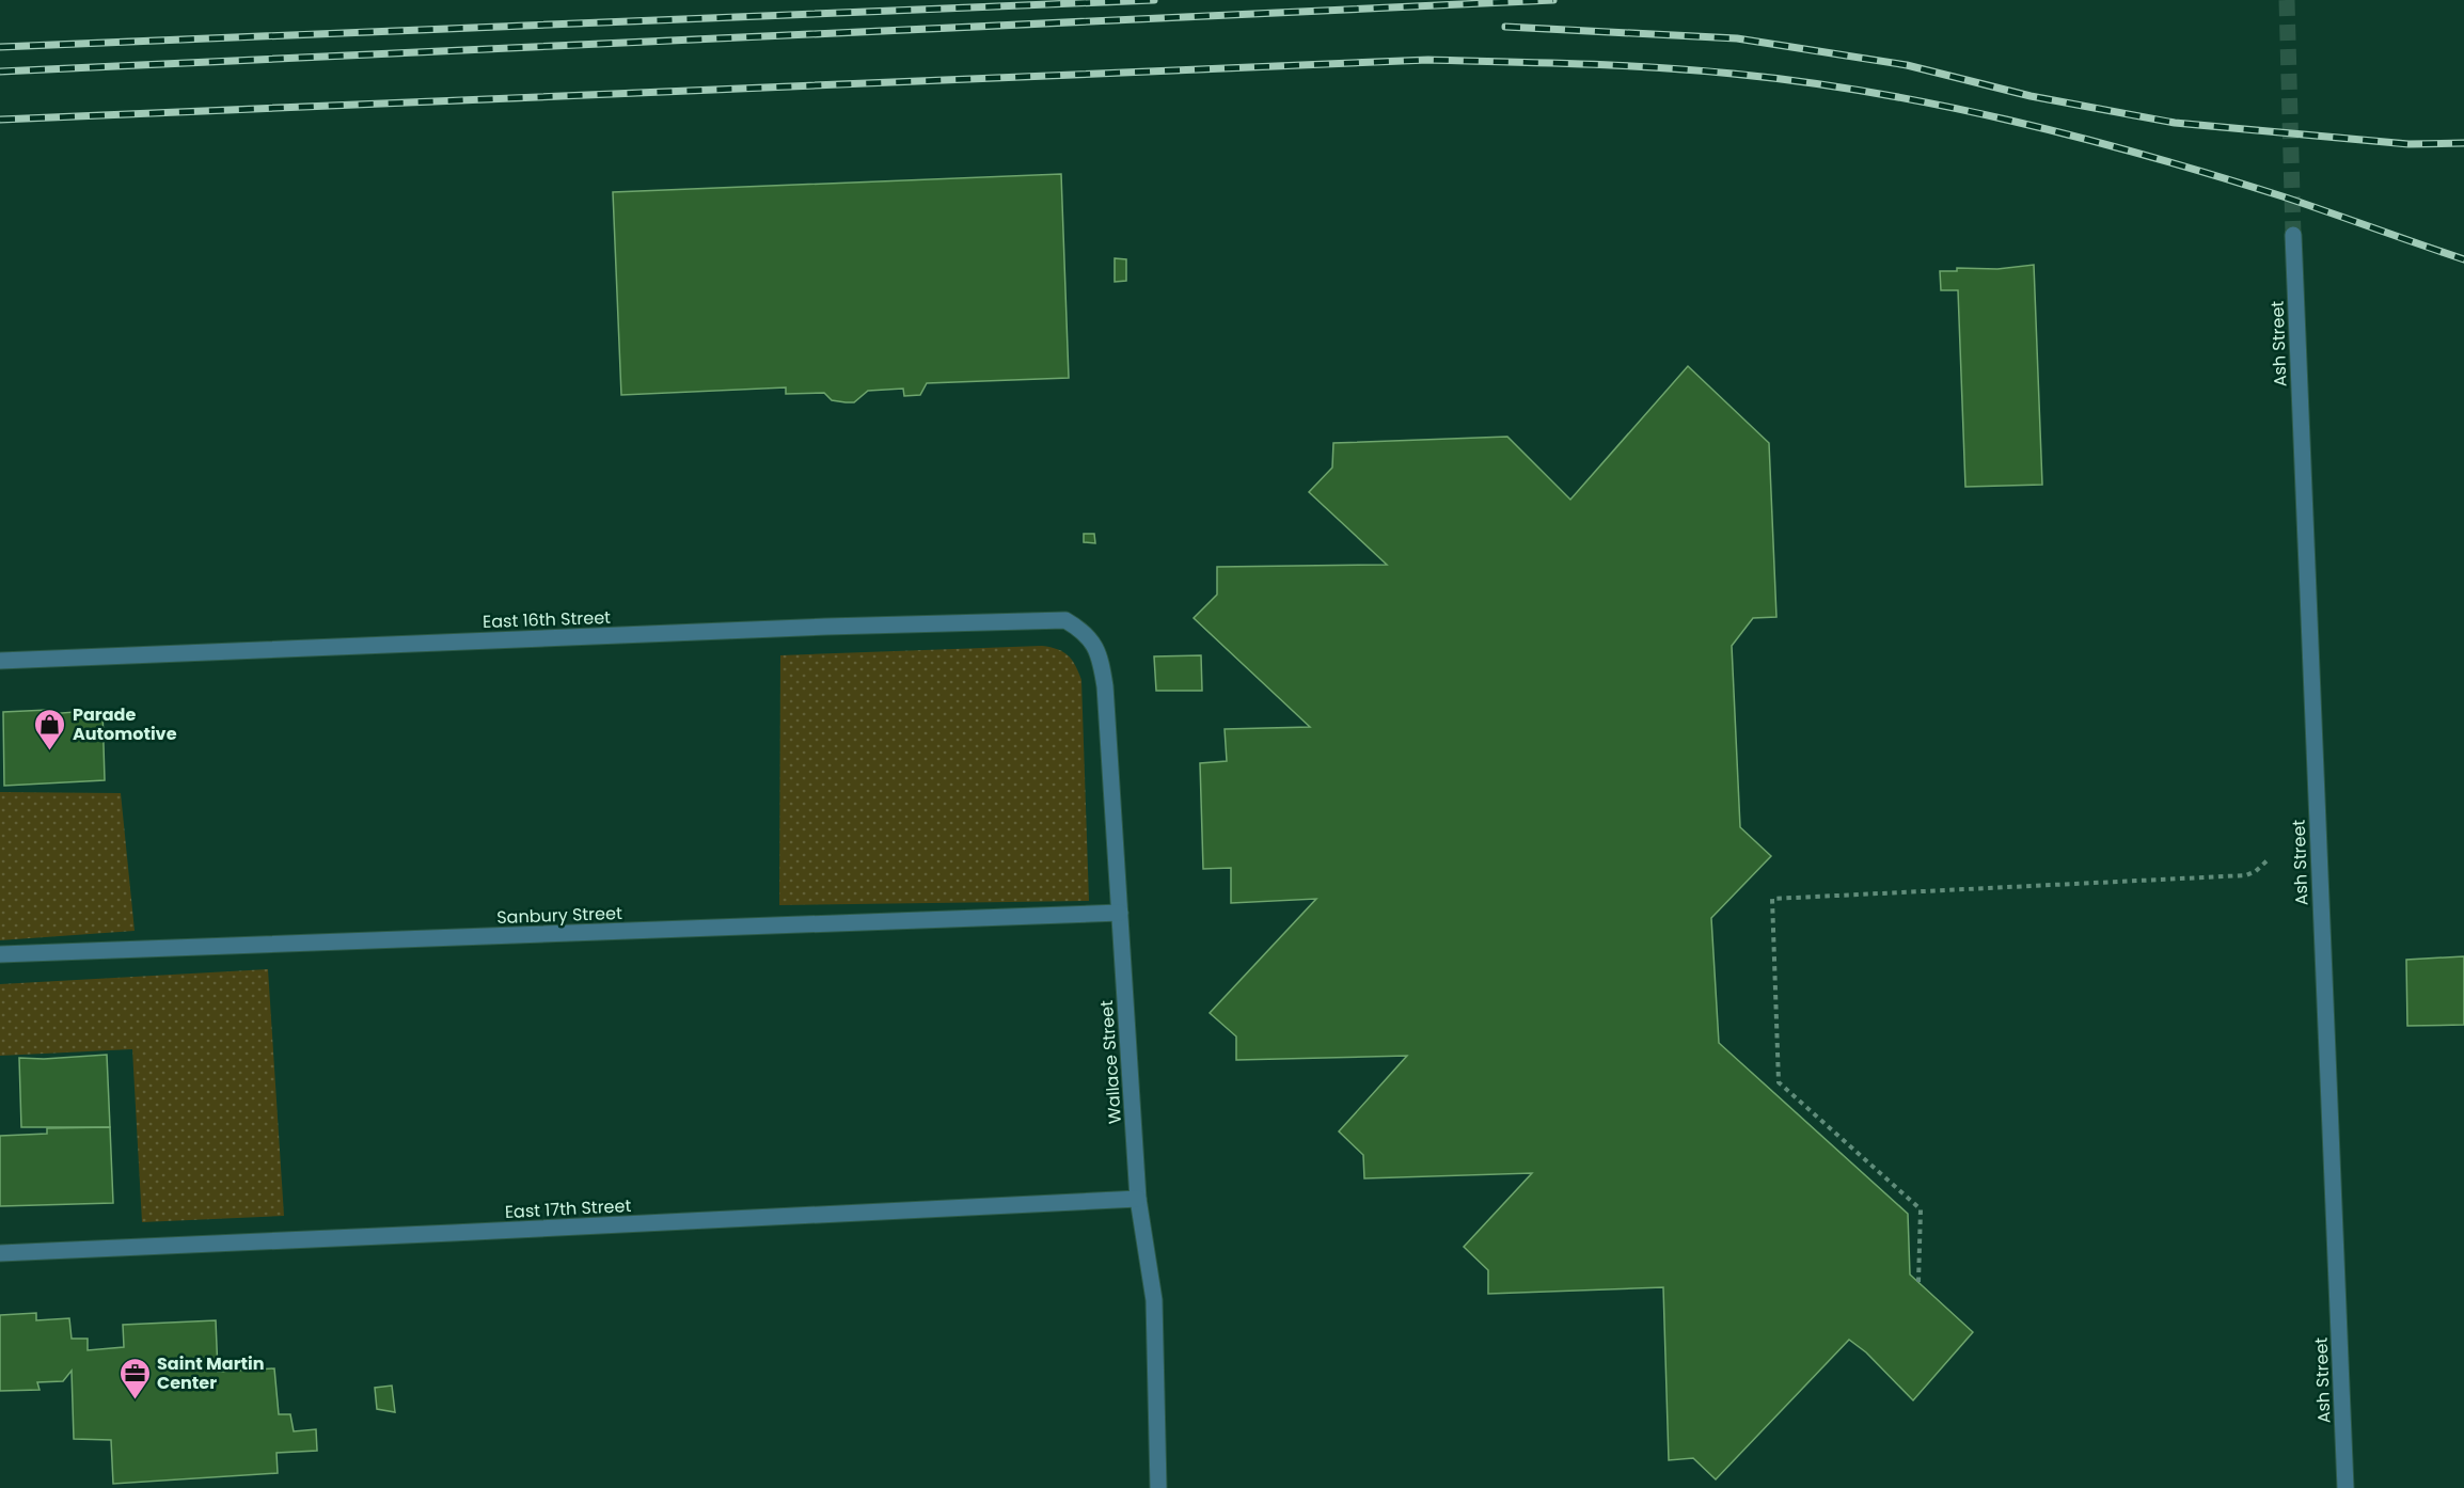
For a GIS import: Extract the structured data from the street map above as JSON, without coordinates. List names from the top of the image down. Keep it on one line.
{"streets":{"street":["Ash Street","East 16th Street","Sanbury Street","Wallace Street","East 17th Street"]},"crossings":[["East 16th Street","Wallace Street"],["Sanbury Street","Wallace Street"],["Wallace Street","East 17th Street"]],"places":{"shop":["Parade Automotive"],"office":["Saint Martin Center"]}}
